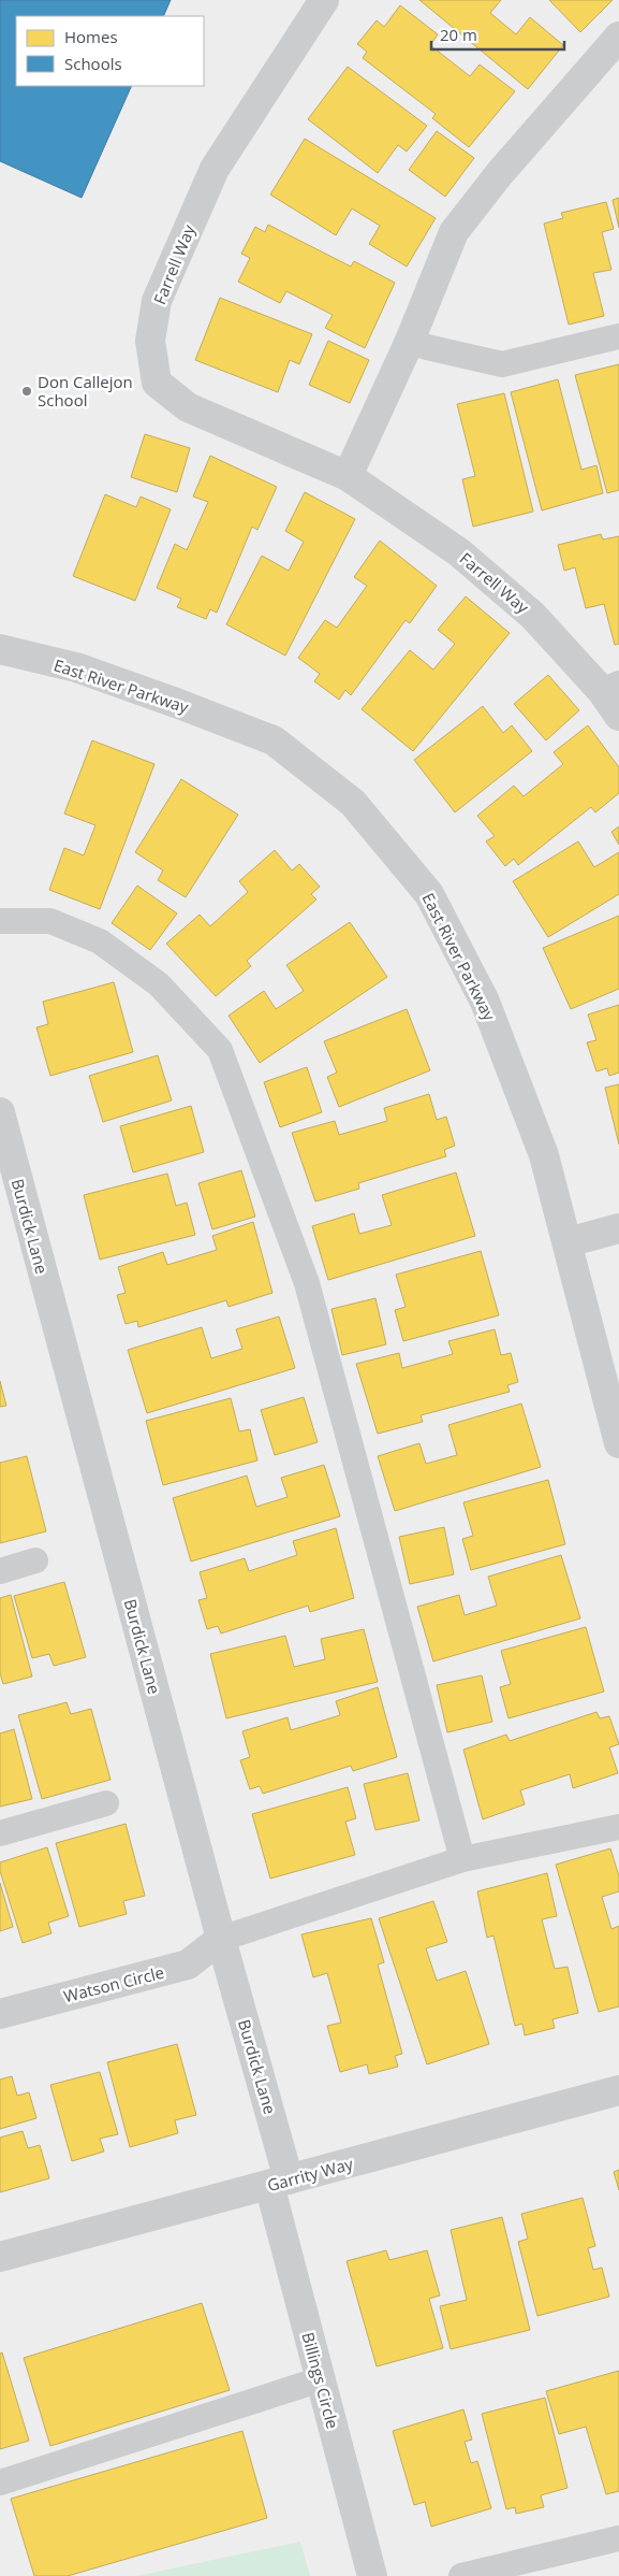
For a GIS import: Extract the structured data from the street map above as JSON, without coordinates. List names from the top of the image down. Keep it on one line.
{"streets":{"street":["Farrell Way","East River Parkway","Burdick Lane","Watson Circle","Garrity Way","Billings Circle"]},"crossings":[["Burdick Lane","Watson Circle"],["Burdick Lane","Garrity Way"],["Burdick Lane","Billings Circle"],["Garrity Way","Billings Circle"]],"places":["Don Callejon School"],"legend":["Homes","Schools"],"scale_bar":"20 m"}
